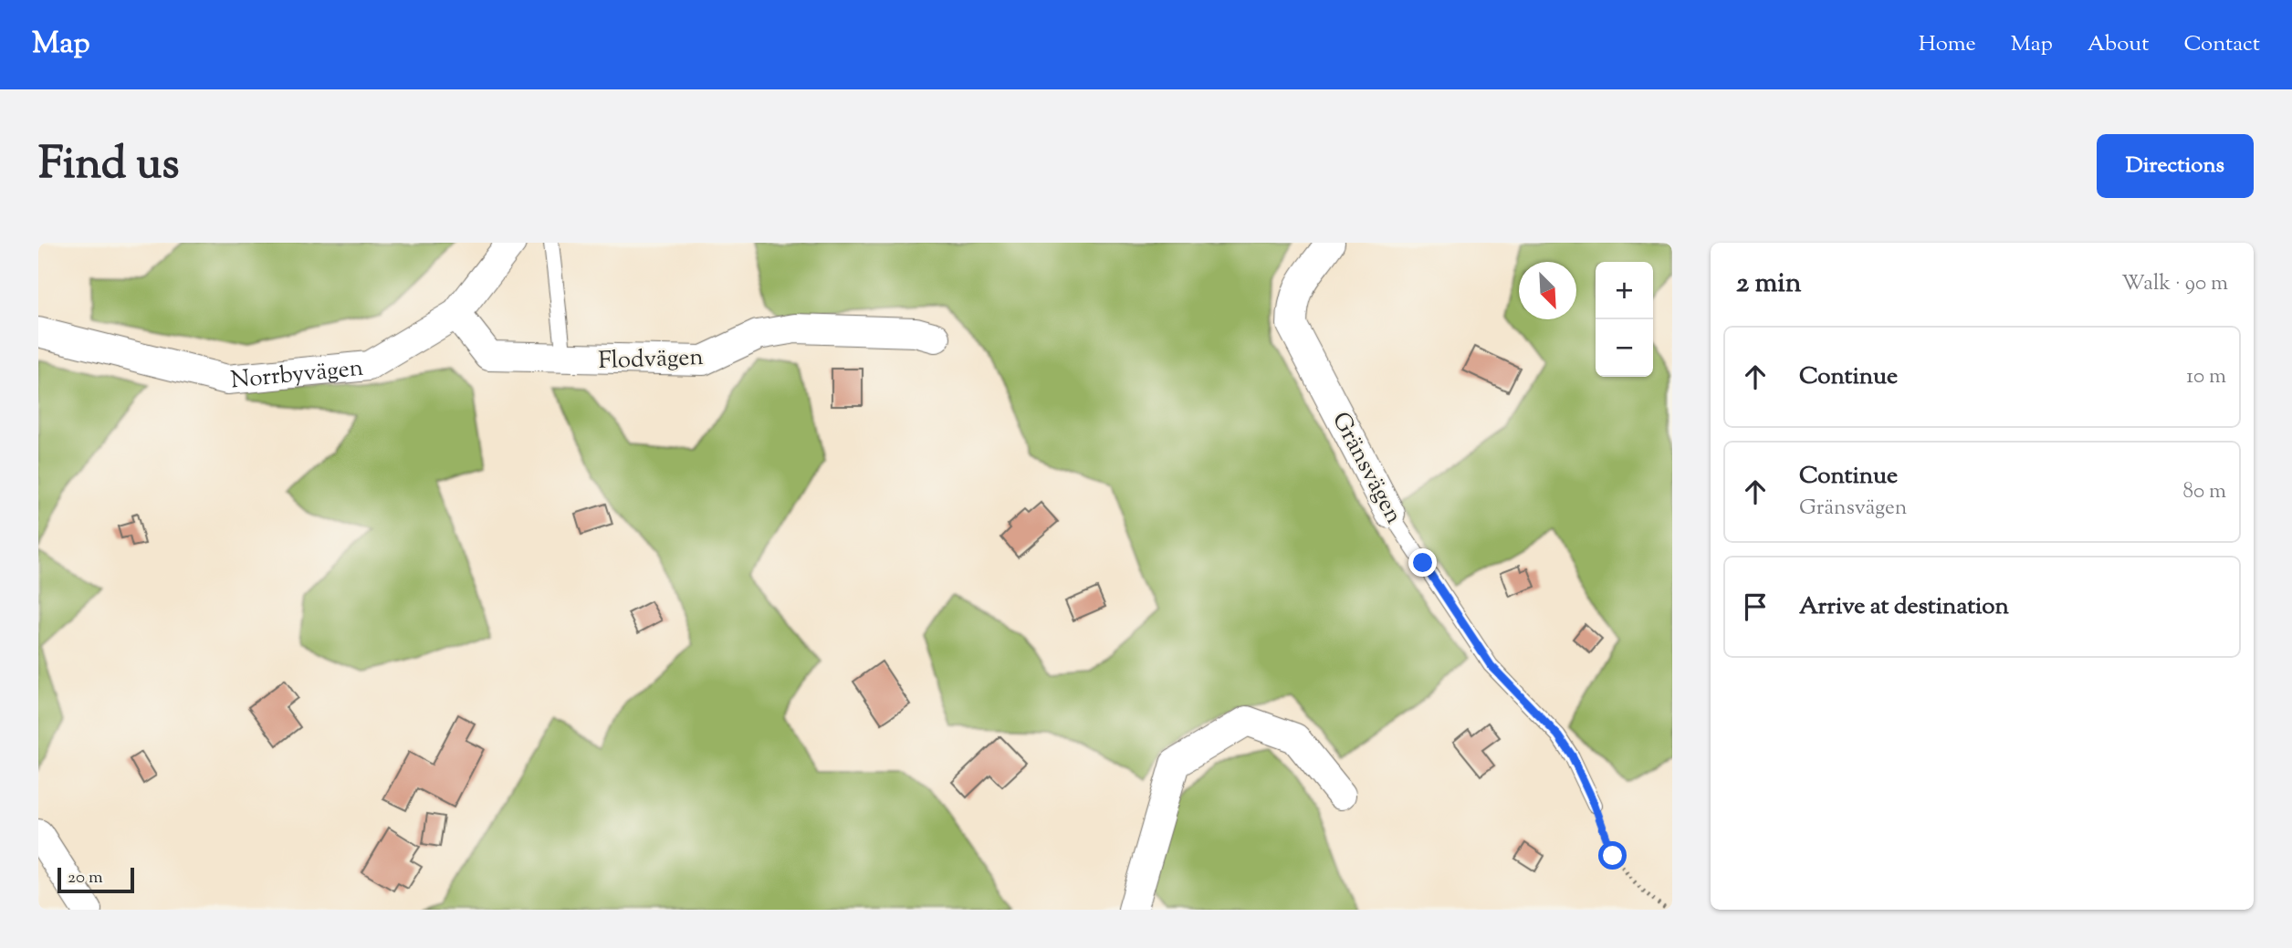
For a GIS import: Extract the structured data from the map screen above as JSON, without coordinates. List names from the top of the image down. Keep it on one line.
{"streets":{"street":["Flodvägen","Norrbyvägen","Gränsvägen"]},"crossings":[["Flodvägen","Norrbyvägen"]],"scale_bar":"20 m","north":"bottom right","page":{"header":"Map","nav":["Home","Map","About","Contact"],"title":"Find us","buttons":"Directions","heading":["2 min","Walk · 90 m"],"map_buttons":["+","−"],"list":[["Continue","10 m"],["Continue","Gränsvägen","80 m"],"Arrive at destination"],"scale":"20 m"}}
